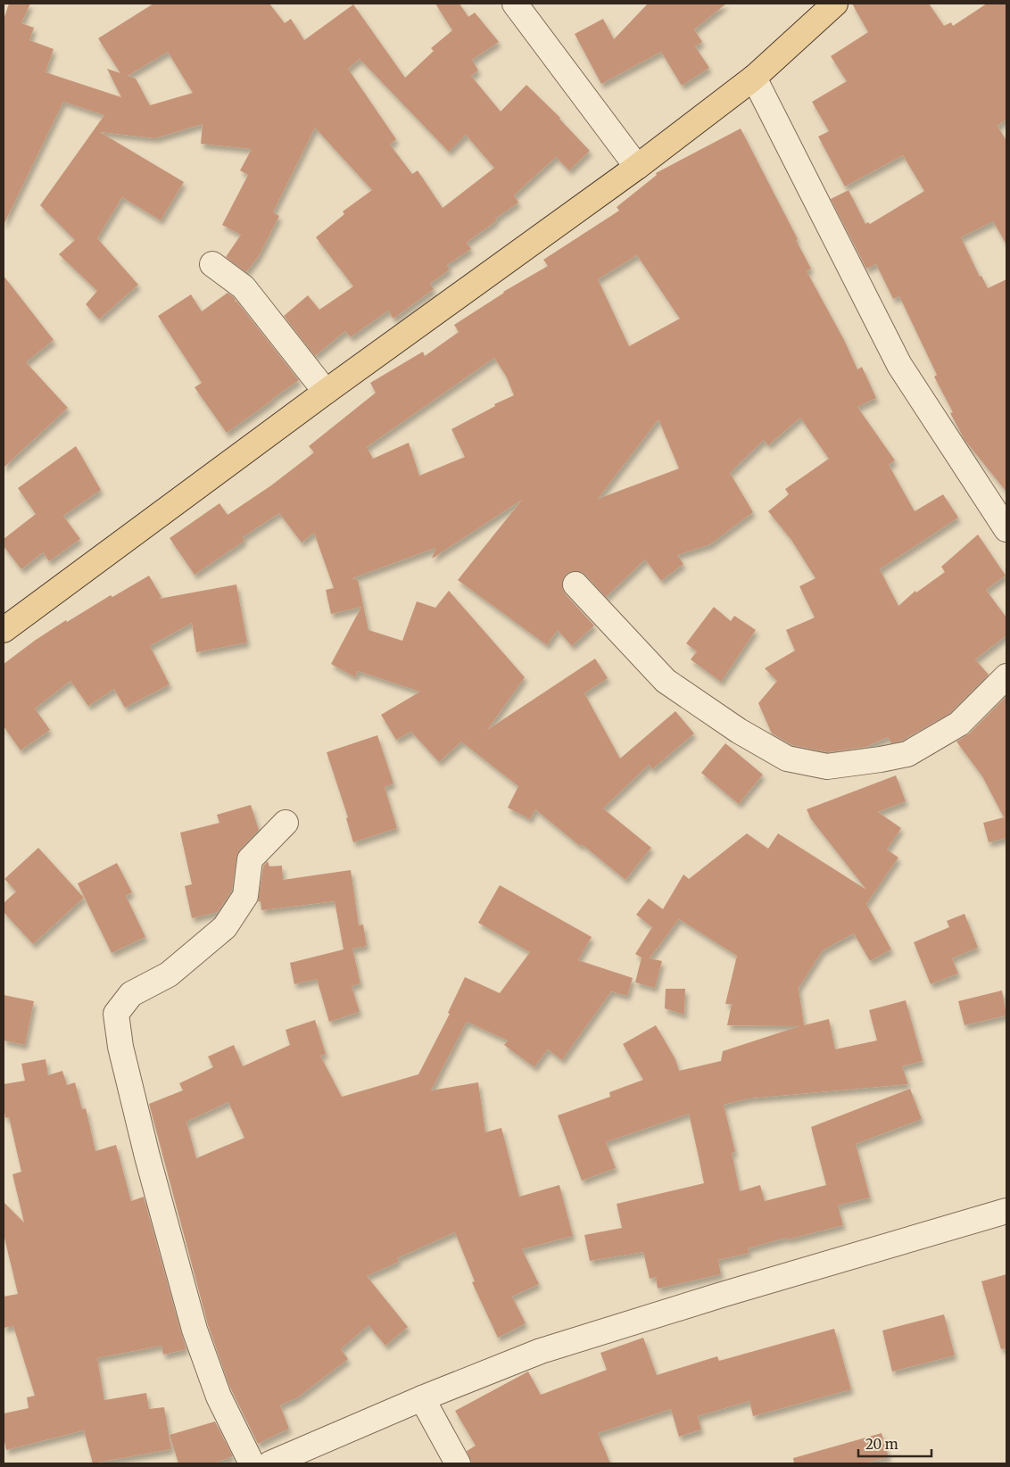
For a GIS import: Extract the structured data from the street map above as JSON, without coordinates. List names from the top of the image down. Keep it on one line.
{"scale_bar":"20 m"}
